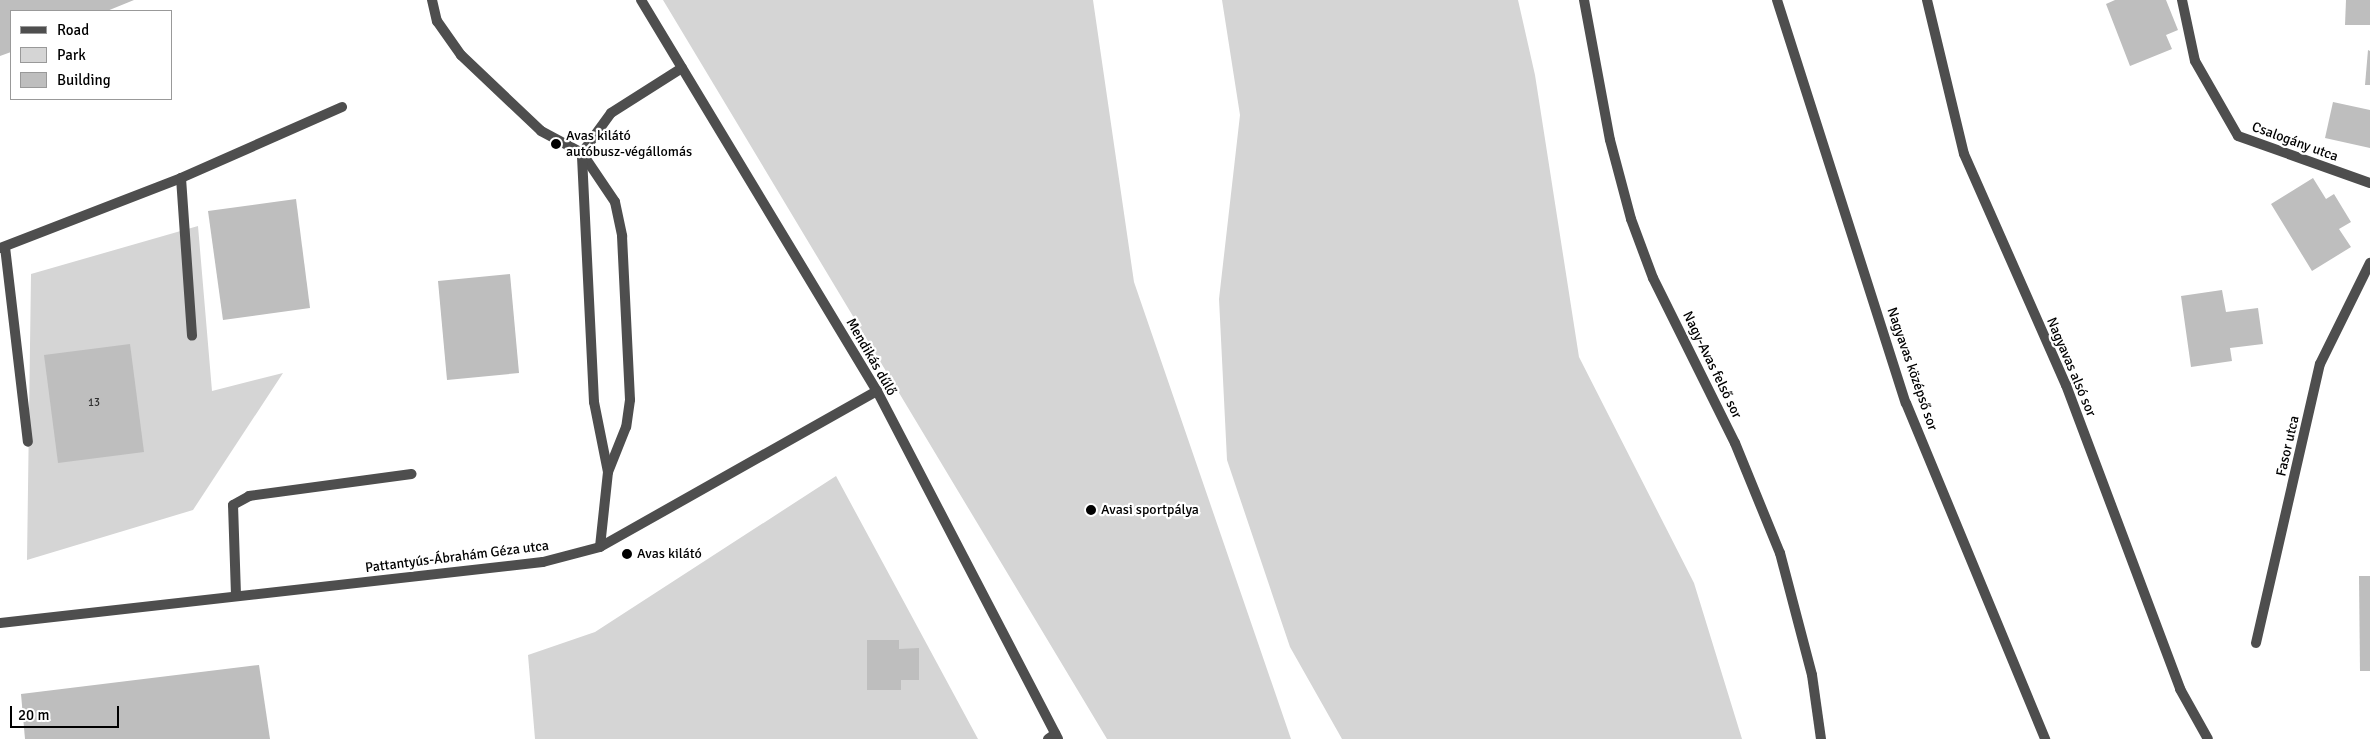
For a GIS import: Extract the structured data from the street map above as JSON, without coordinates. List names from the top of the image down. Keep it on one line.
{"streets":{"street":["Csalogány utca","Mendikás dűlő","Nagy-Avas felső sor","Nagyavas alsó sor","Nagyavas középső sor","Fasor utca","Pattantyús-Ábrahám Géza utca"]},"crossings":[["Mendikás dűlő","Pattantyús-Ábrahám Géza utca"]],"places":["Avas kilátó autóbusz-végállomás","Avasi sportpálya","Avas kilátó"],"house_numbers":["13"],"legend":["Road","Park","Building"],"scale_bar":"20 m"}
